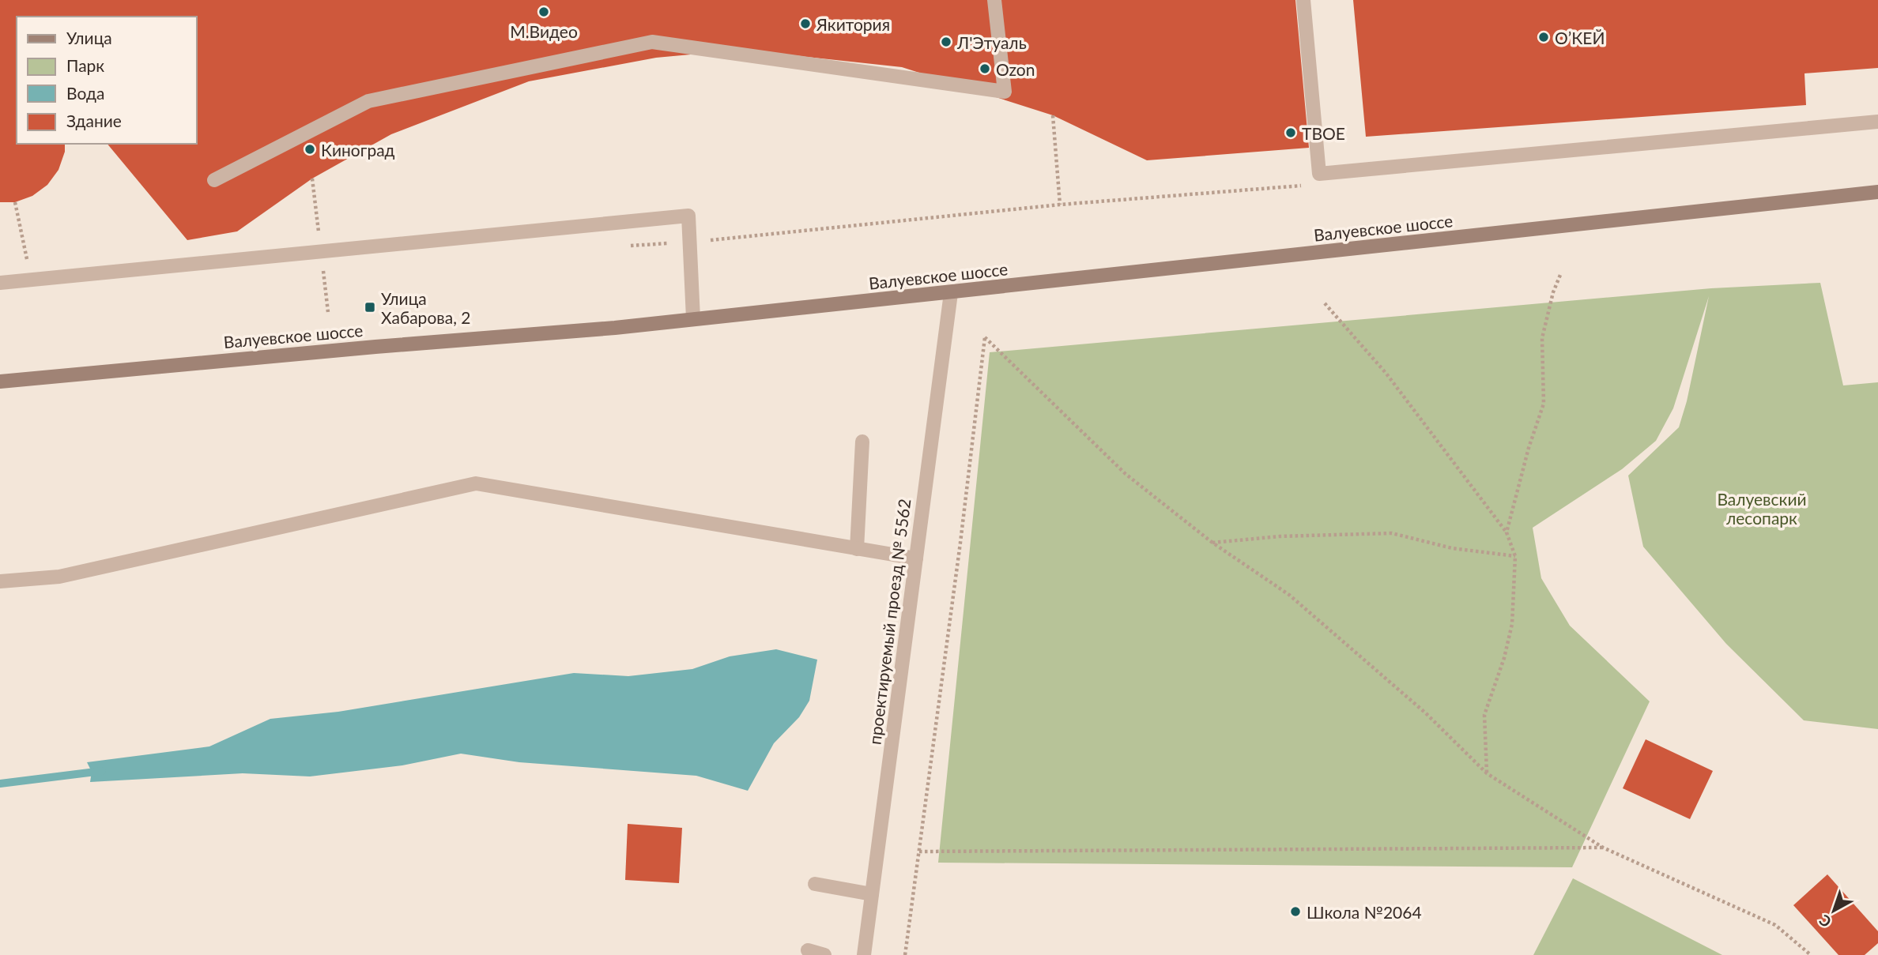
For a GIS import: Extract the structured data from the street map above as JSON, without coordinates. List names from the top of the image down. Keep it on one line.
{"streets":{"main road":["Валуевское шоссе"],"street":["проектируемый проезд № 5562"]},"crossings":[["Валуевское шоссе","проектируемый проезд № 5562"]],"parks":["Валуевский лесопарк"],"places":{"other":["М.Видео","Якитория","О’КЕЙ","Л'Этуаль","Ozon","ТВОЕ","Киноград","Школа №2064"],"transit":["Улица Хабарова, 2"]},"legend":["Улица","Парк","Вода","Здание"],"north":"bottom left"}
